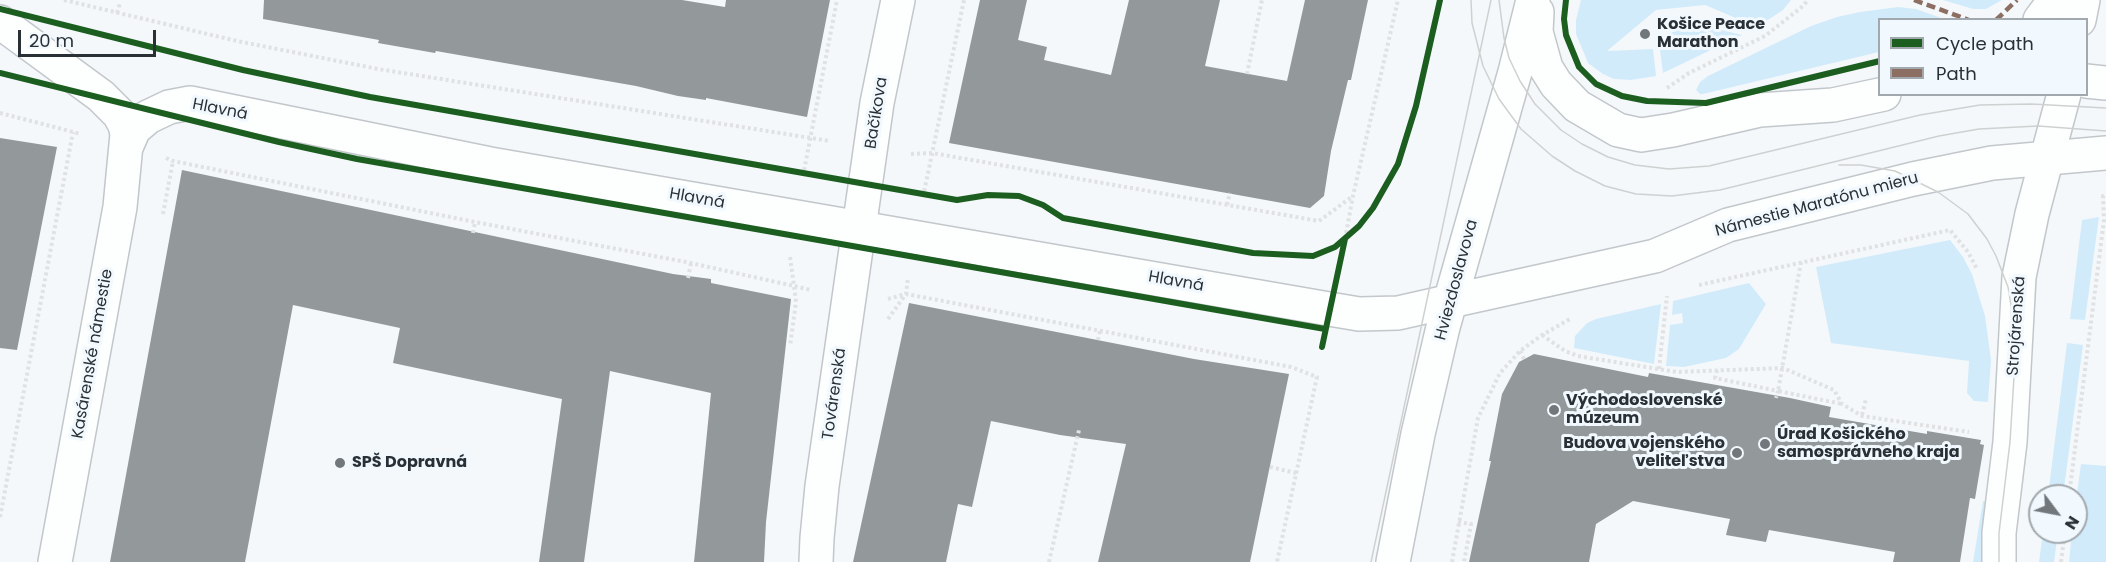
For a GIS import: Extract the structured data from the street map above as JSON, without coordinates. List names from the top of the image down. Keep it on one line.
{"streets":{"street":["Hlavná","Bačíkova","Námestie Maratónu mieru","Hviezdoslavova","Strojárenská","Kasárenské námestie","Továrenská"]},"crossings":[["Hlavná","Bačíkova"],["Hlavná","Námestie Maratónu mieru"],["Hlavná","Hviezdoslavova"],["Hlavná","Kasárenské námestie"],["Hlavná","Továrenská"],["Bačíkova","Továrenská"],["Námestie Maratónu mieru","Hviezdoslavova"],["Námestie Maratónu mieru","Strojárenská"]],"places":["Košice Peace Marathon","Východoslovenské múzeum","Úrad Košického samosprávneho kraja","Budova vojenského veliteľstva","SPŠ Dopravná"],"legend":["Cycle path","Path"],"scale_bar":"20 m","north":"bottom right"}
